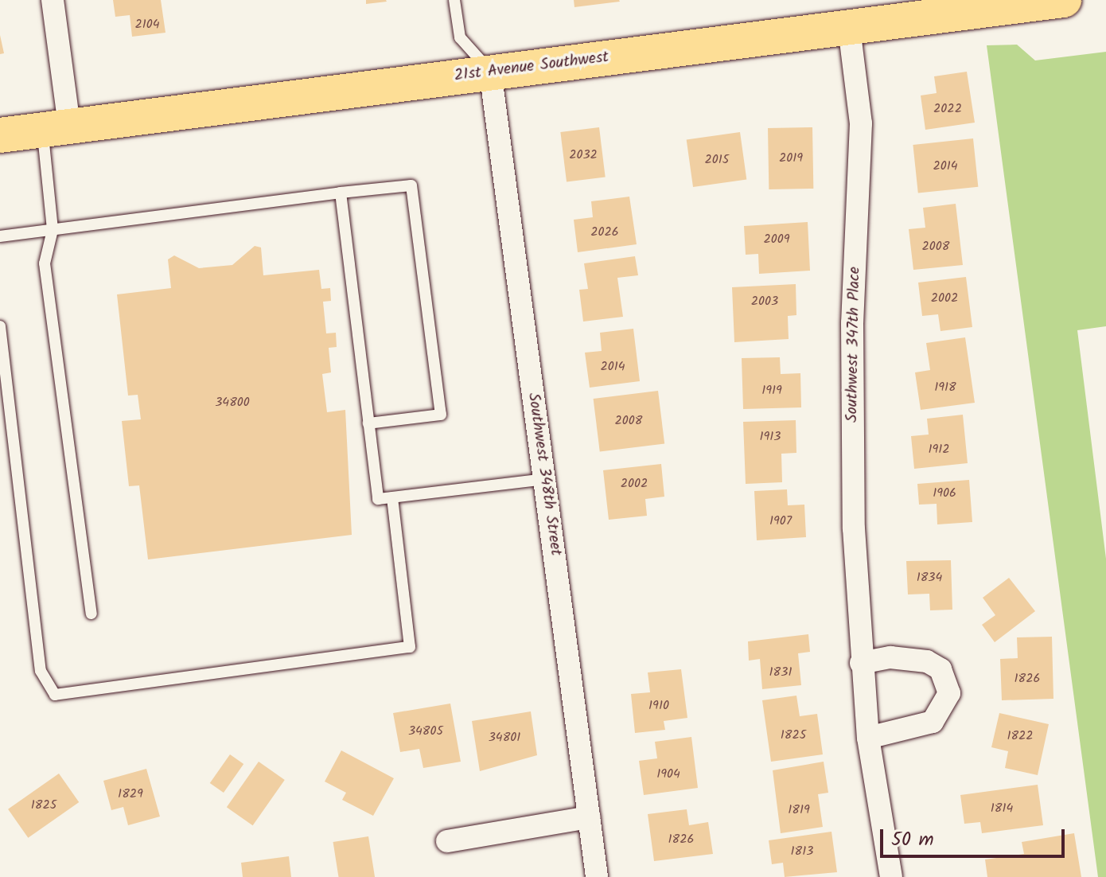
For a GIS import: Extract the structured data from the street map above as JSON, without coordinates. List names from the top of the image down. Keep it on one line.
{"streets":{"main road":["21st Avenue Southwest"],"street":["Southwest 347th Place","Southwest 348th Street"]},"crossings":[["21st Avenue Southwest","Southwest 347th Place"],["21st Avenue Southwest","Southwest 348th Street"]],"house_numbers":["2104","2022","2032","2019","2015","2014","2026","2009","2008","2002","2003","2014","1918","1919","34800","2008","1913","1912","2002","1906","1907","1834","1831","1826","1910","34805","1825","1822","34801","1904","1829","1825","1814","1819","1826","1813"],"scale_bar":"50 m"}
